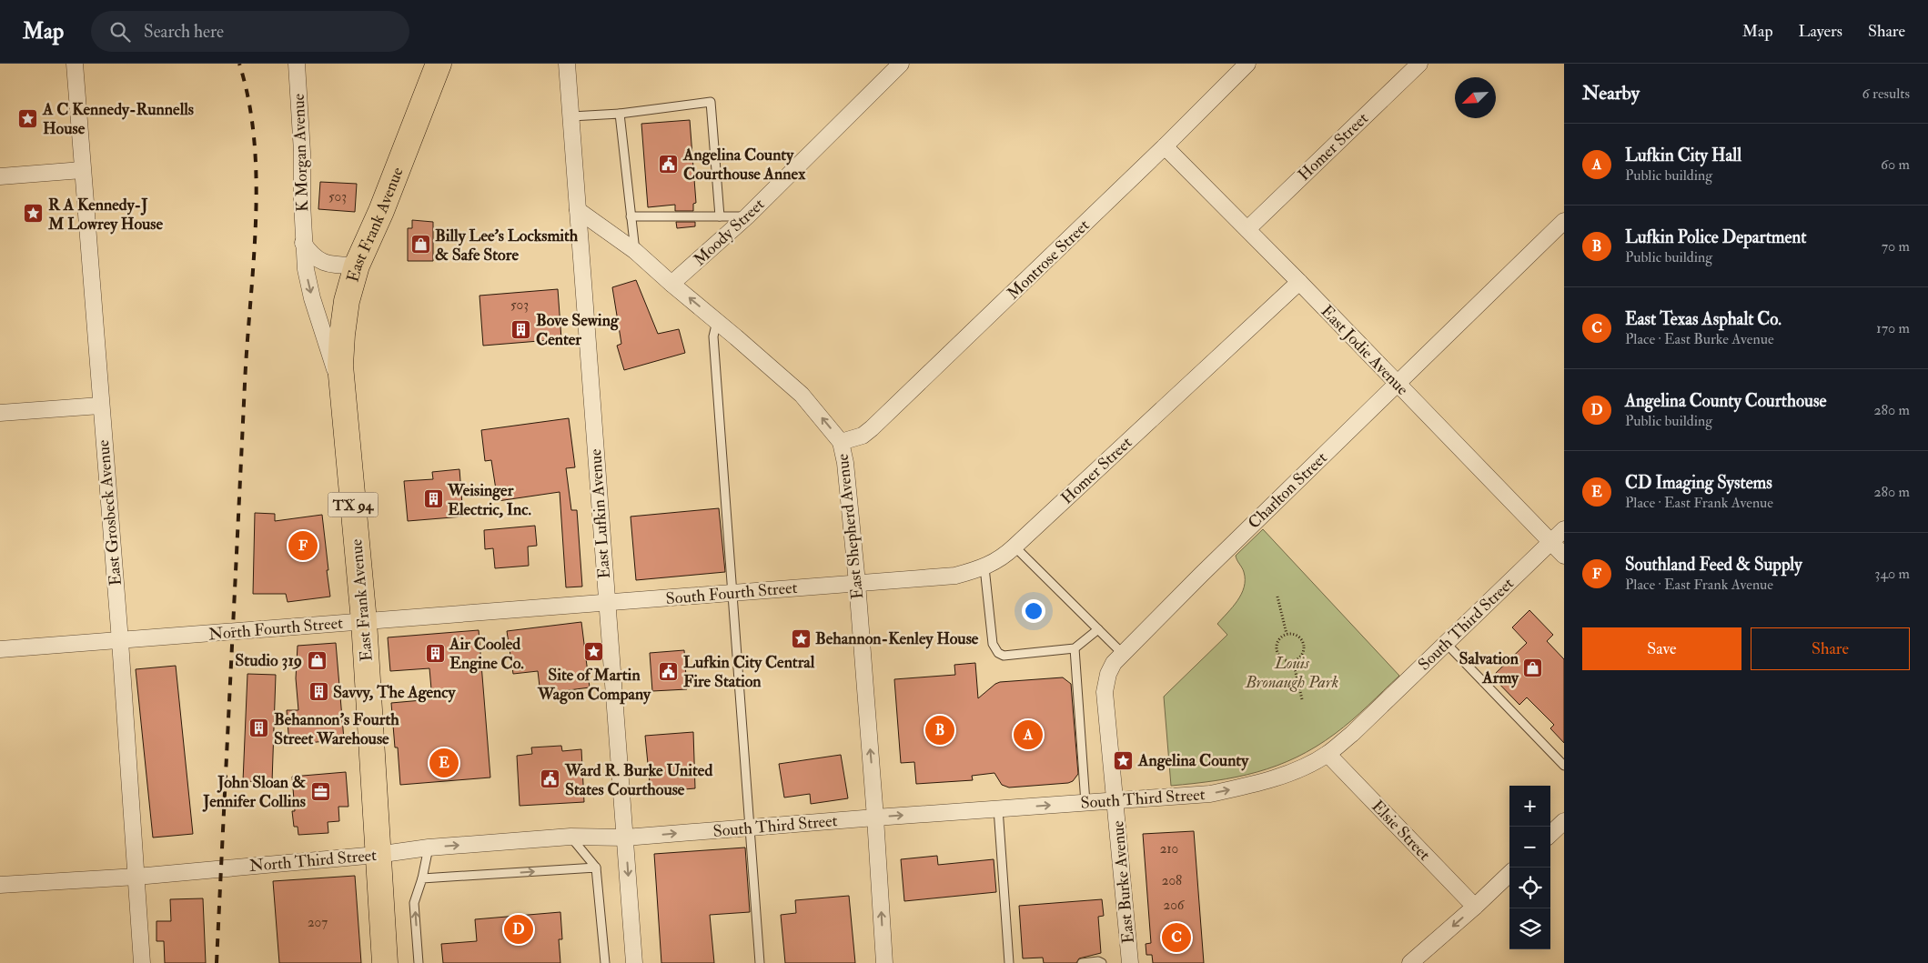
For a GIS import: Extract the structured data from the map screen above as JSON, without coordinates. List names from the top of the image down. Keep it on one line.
{"streets":{"main road":["East Frank Avenue","TX 94"],"street":["Homer Street","K Morgan Avenue","Moody Street","Montrose Street","East Jodie Avenue","Charlton Street","East Grosbeck Avenue","East Lufkin Avenue","East Shepherd Avenue","South Fourth Street","South Third Street","North Fourth Street","Elsie Street","North Third Street","East Burke Avenue"]},"crossings":[["Homer Street","East Jodie Avenue"],["Homer Street","East Shepherd Avenue"],["Homer Street","South Fourth Street"],["K Morgan Avenue","East Frank Avenue"],["East Frank Avenue","North Fourth Street"],["East Frank Avenue","North Third Street"],["Moody Street","East Shepherd Avenue"],["Montrose Street","East Jodie Avenue"],["Montrose Street","East Shepherd Avenue"],["East Jodie Avenue","Charlton Street"],["East Jodie Avenue","South Third Street"],["Charlton Street","South Third Street"],["Charlton Street","East Burke Avenue"],["East Grosbeck Avenue","North Fourth Street"],["East Grosbeck Avenue","North Third Street"],["East Lufkin Avenue","East Shepherd Avenue"],["East Lufkin Avenue","South Fourth Street"],["East Lufkin Avenue","South Third Street"],["East Lufkin Avenue","North Fourth Street"],["East Lufkin Avenue","North Third Street"],["East Shepherd Avenue","South Fourth Street"],["East Shepherd Avenue","South Third Street"],["South Fourth Street","North Fourth Street"],["South Third Street","Elsie Street"],["South Third Street","North Third Street"],["South Third Street","East Burke Avenue"]],"one_way":["K Morgan Avenue","East Shepherd Avenue","South Third Street"],"parks":["Louis Bronaugh Park"],"places":{"place":["A C Kennedy-Runnells House","R A Kennedy-J M Lowrey House","Behannon-Kenley House","Site of Martin Wagon Company","Angelina County"],"public building":["Angelina County Courthouse Annex","Lufkin City Central Fire Station","Ward R. Burke United States Courthouse"],"shop":["Billy Lee's Locksmith & Safe Store","Studio 319","Salvation Army"],"building":["Bove Sewing Center","Weisinger Electric, Inc.","Air Cooled Engine Co.","Savvy, The Agency","Behannon's Fourth Street Warehouse"],"office":["John Sloan & Jennifer Collins"]},"house_numbers":["503","503","210","208","206","207"],"north":"bottom left","page":{"header":"Map","search":"Search here","nav":["Map","Layers","Share"],"heading":["Nearby","6 results"],"list":[{"mark":"A","name":"Lufkin City Hall","note":"Public building","value":"60 m"},{"mark":"B","name":"Lufkin Police Department","note":"Public building","value":"70 m"},{"mark":"C","name":"East Texas Asphalt Co.","note":"Place · East Burke Avenue","value":"170 m"},{"mark":"D","name":"Angelina County Courthouse","note":"Public building","value":"280 m"},{"mark":"E","name":"CD Imaging Systems","note":"Place · East Frank Avenue","value":"280 m"},{"mark":"F","name":"Southland Feed & Supply","note":"Place · East Frank Avenue","value":"340 m"}],"pins":["F","B","A","E","D","C"],"buttons":["Save","Share"],"map_buttons":["+","−"]}}
